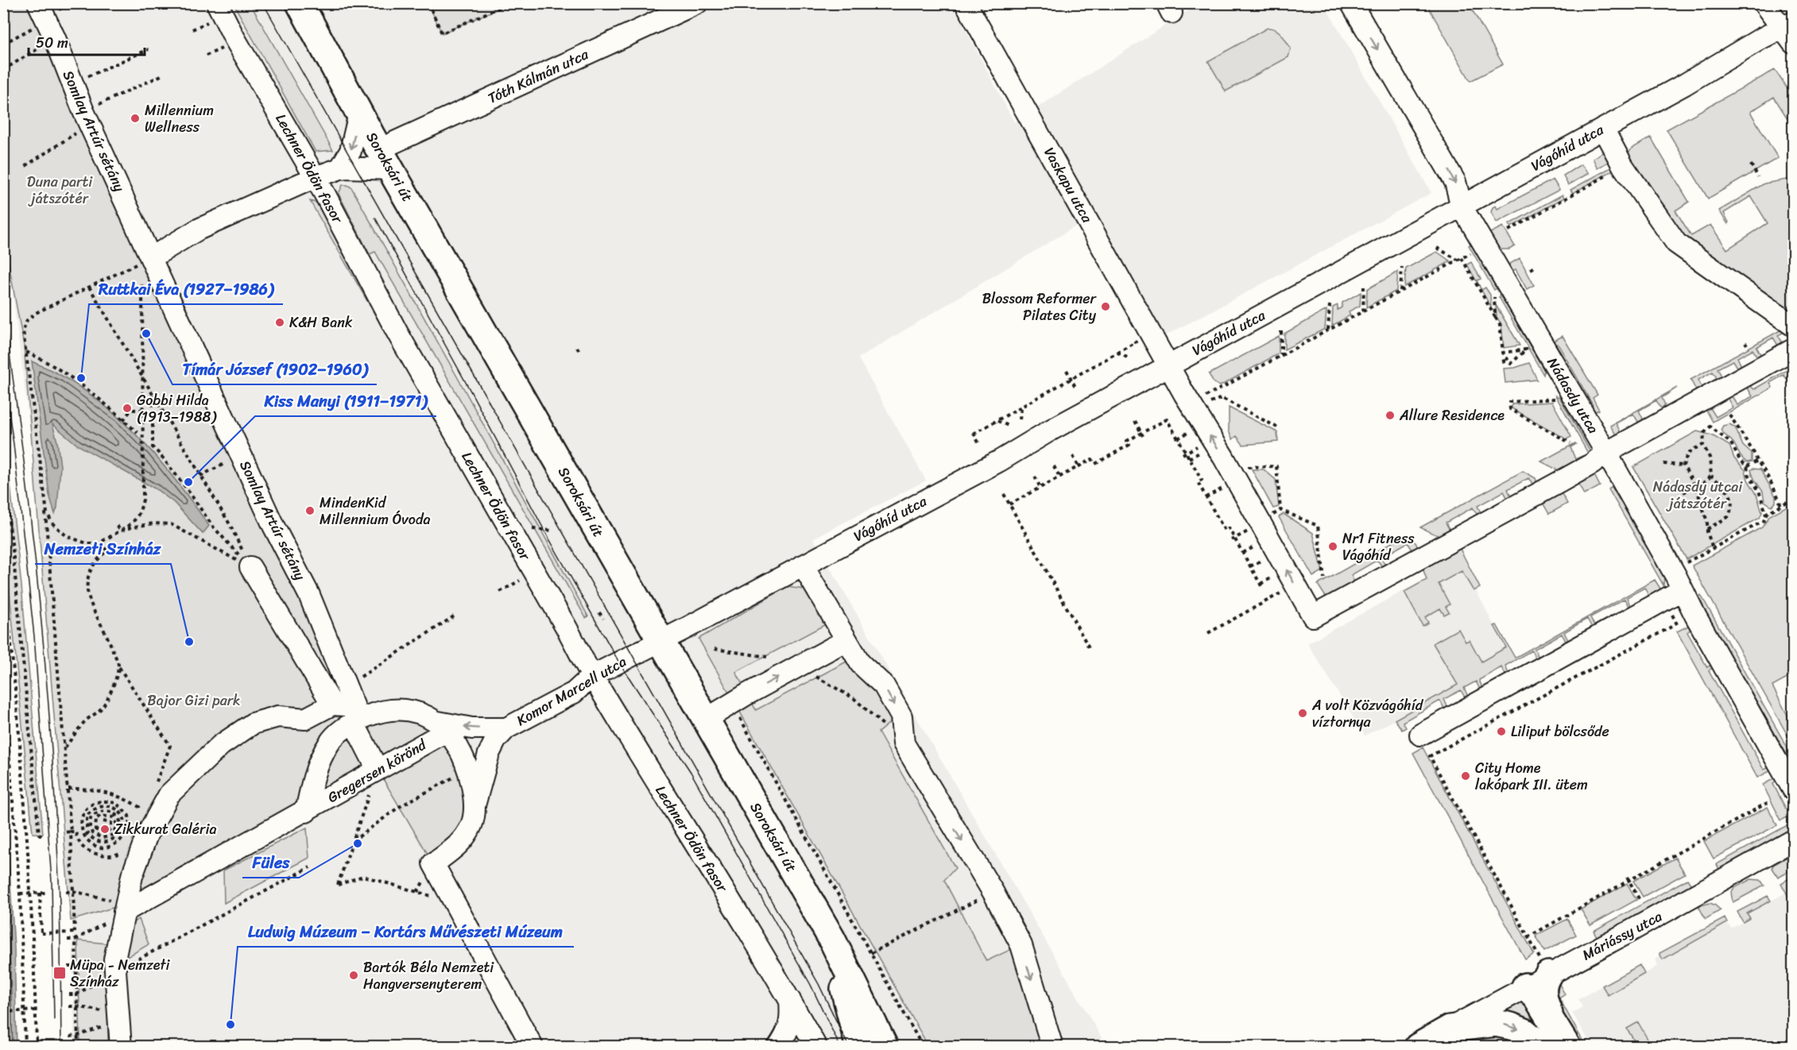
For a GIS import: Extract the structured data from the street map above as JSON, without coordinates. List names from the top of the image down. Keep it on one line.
{"streets":{"main road":["Soroksári út"],"street":["Tóth Kálmán utca","Somlay Artúr sétány","Vágóhíd utca","Lechner Ödön fasor","Vaskapu utca","Nádasdy utca","Komor Marcell utca","Gregersen körönd","Máriássy utca"]},"crossings":[["Tóth Kálmán utca","Soroksári út"],["Somlay Artúr sétány","Gregersen körönd"],["Vágóhíd utca","Soroksári út"],["Vágóhíd utca","Vaskapu utca"],["Vágóhíd utca","Nádasdy utca"],["Vágóhíd utca","Komor Marcell utca"],["Soroksári út","Komor Marcell utca"],["Lechner Ödön fasor","Komor Marcell utca"],["Vaskapu utca","Nádasdy utca"],["Komor Marcell utca","Gregersen körönd"]],"parks":["Duna parti játszótér","Nádasdy utcai játszótér","Bajor Gizi park"],"places":{"other":["Millennium Wellness","Blossom Reformer Pilates City","K&H Bank","Tímár József (1902–1960)","Ruttkai Éva (1927–1986)","Gobbi Hilda (1913–1988)","Allure Residence","Kiss Manyi (1911–1971)","MindenKid Millennium Óvoda","Nr1 Fitness Vágóhíd","Nemzeti Színház","A volt Közvágóhíd víztornya","Liliput bölcsőde","City Home lakópark III. ütem","Zikkurat Galéria","Füles","Bartók Béla Nemzeti Hangversenyterem","Ludwig Múzeum – Kortárs Művészeti Múzeum"],"transit":["Müpa - Nemzeti Színház"]},"scale_bar":"50 m"}
